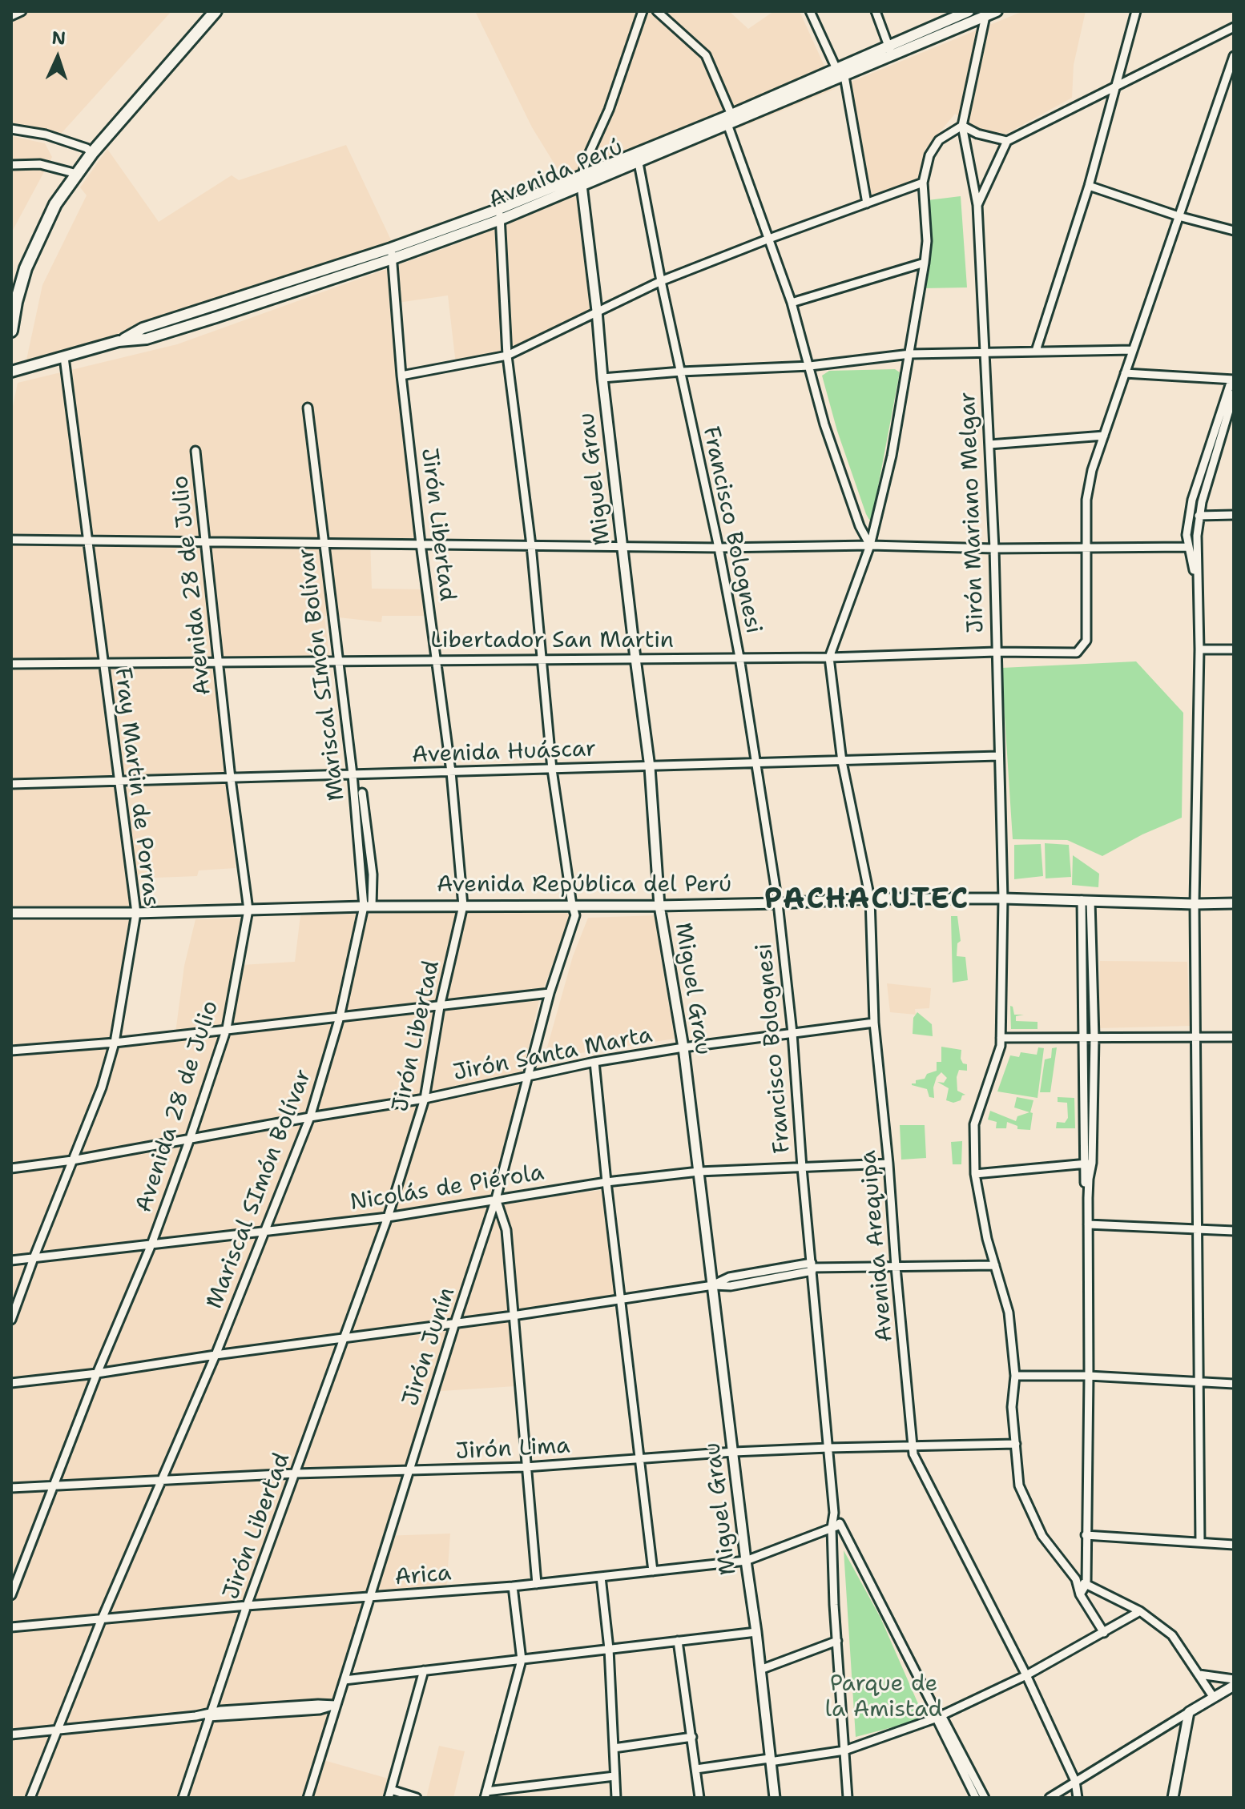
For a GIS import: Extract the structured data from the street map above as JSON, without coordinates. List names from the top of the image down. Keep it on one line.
{"streets":{"main road":["Avenida Perú"],"street":["Miguel Grau","Jirón Mariano Melgar","Jirón Libertad","Francisco Bolognesi","Avenida 28 de Julio","Libertador San Martin","Mariscal SImón Bolívar","Avenida Huáscar","Fray Martin de Porras","Avenida República del Perú","Jirón Santa Marta","Nicolás de Piérola","Avenida Arequipa","Jirón Junín","Jirón Lima","Arica"]},"crossings":[["Avenida Perú","Miguel Grau"],["Avenida Perú","Jirón Libertad"],["Avenida Perú","Francisco Bolognesi"],["Avenida Perú","Fray Martin de Porras"],["Avenida Perú","Jirón Junín"],["Miguel Grau","Libertador San Martin"],["Miguel Grau","Avenida Huáscar"],["Miguel Grau","Avenida República del Perú"],["Miguel Grau","Jirón Santa Marta"],["Miguel Grau","Nicolás de Piérola"],["Miguel Grau","Jirón Lima"],["Miguel Grau","Arica"],["Jirón Mariano Melgar","Libertador San Martin"],["Jirón Mariano Melgar","Avenida Huáscar"],["Jirón Mariano Melgar","Avenida República del Perú"],["Jirón Mariano Melgar","Jirón Lima"],["Jirón Libertad","Libertador San Martin"],["Jirón Libertad","Avenida Huáscar"],["Jirón Libertad","Avenida República del Perú"],["Jirón Libertad","Jirón Santa Marta"],["Jirón Libertad","Nicolás de Piérola"],["Jirón Libertad","Jirón Lima"],["Jirón Libertad","Arica"],["Francisco Bolognesi","Libertador San Martin"],["Francisco Bolognesi","Avenida Huáscar"],["Francisco Bolognesi","Avenida República del Perú"],["Francisco Bolognesi","Jirón Santa Marta"],["Francisco Bolognesi","Nicolás de Piérola"],["Francisco Bolognesi","Jirón Lima"],["Francisco Bolognesi","Arica"],["Avenida 28 de Julio","Libertador San Martin"],["Avenida 28 de Julio","Avenida Huáscar"],["Avenida 28 de Julio","Avenida República del Perú"],["Avenida 28 de Julio","Jirón Santa Marta"],["Avenida 28 de Julio","Nicolás de Piérola"],["Avenida 28 de Julio","Jirón Lima"],["Libertador San Martin","Mariscal SImón Bolívar"],["Libertador San Martin","Fray Martin de Porras"],["Libertador San Martin","Avenida Arequipa"],["Libertador San Martin","Jirón Junín"],["Mariscal SImón Bolívar","Avenida Huáscar"],["Mariscal SImón Bolívar","Avenida República del Perú"],["Mariscal SImón Bolívar","Jirón Santa Marta"],["Mariscal SImón Bolívar","Nicolás de Piérola"],["Mariscal SImón Bolívar","Jirón Lima"],["Mariscal SImón Bolívar","Arica"],["Avenida Huáscar","Fray Martin de Porras"],["Avenida Huáscar","Avenida Arequipa"],["Avenida Huáscar","Jirón Junín"],["Fray Martin de Porras","Avenida República del Perú"],["Fray Martin de Porras","Jirón Santa Marta"],["Fray Martin de Porras","Nicolás de Piérola"],["Avenida República del Perú","Avenida Arequipa"],["Avenida República del Perú","Jirón Junín"],["Jirón Santa Marta","Avenida Arequipa"],["Jirón Santa Marta","Jirón Junín"],["Nicolás de Piérola","Avenida Arequipa"],["Nicolás de Piérola","Jirón Junín"],["Avenida Arequipa","Jirón Lima"],["Jirón Junín","Jirón Lima"],["Jirón Junín","Arica"]],"districts":["PACHACUTEC"],"parks":["Parque de la Amistad"],"north":"top"}
